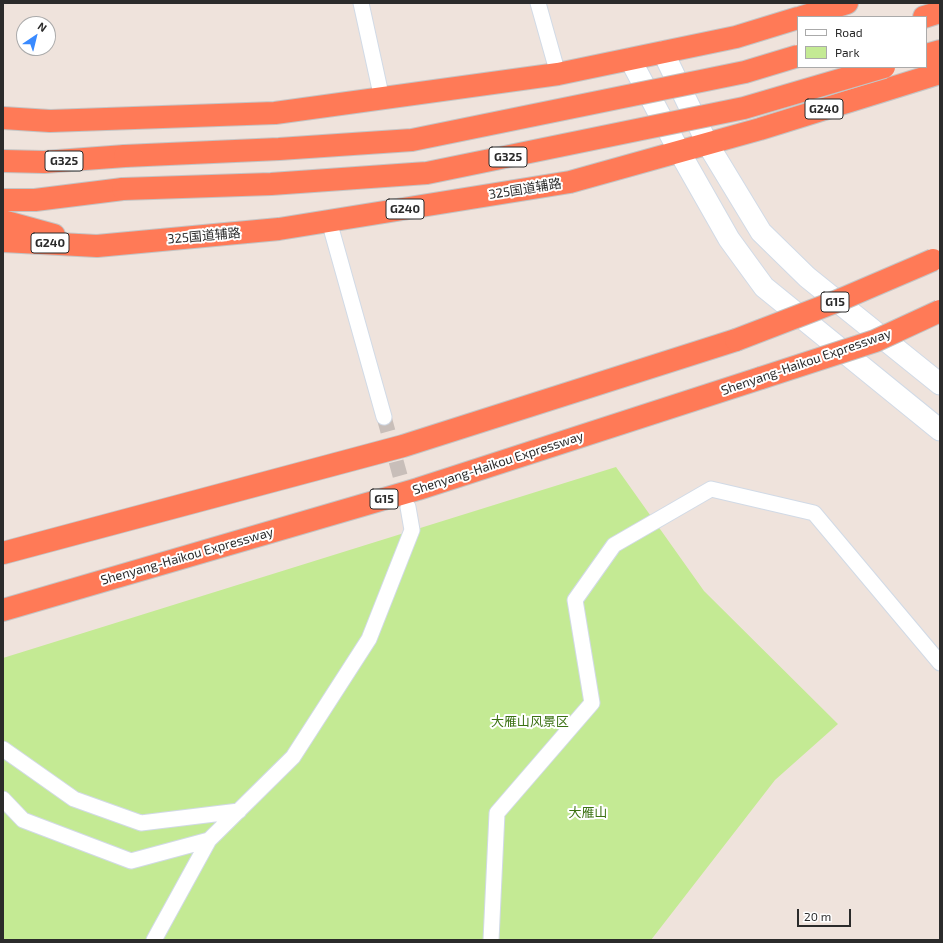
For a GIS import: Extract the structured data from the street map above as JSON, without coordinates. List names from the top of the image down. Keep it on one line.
{"streets":{"highway":["G240","G325","325国道辅路","G15","Shenyang-Haikou Expressway"]},"crossings":[["G240","325国道辅路"]],"parks":["大雁山风景区","大雁山"],"legend":["Road","Park"],"scale_bar":"20 m","north":"top right"}
